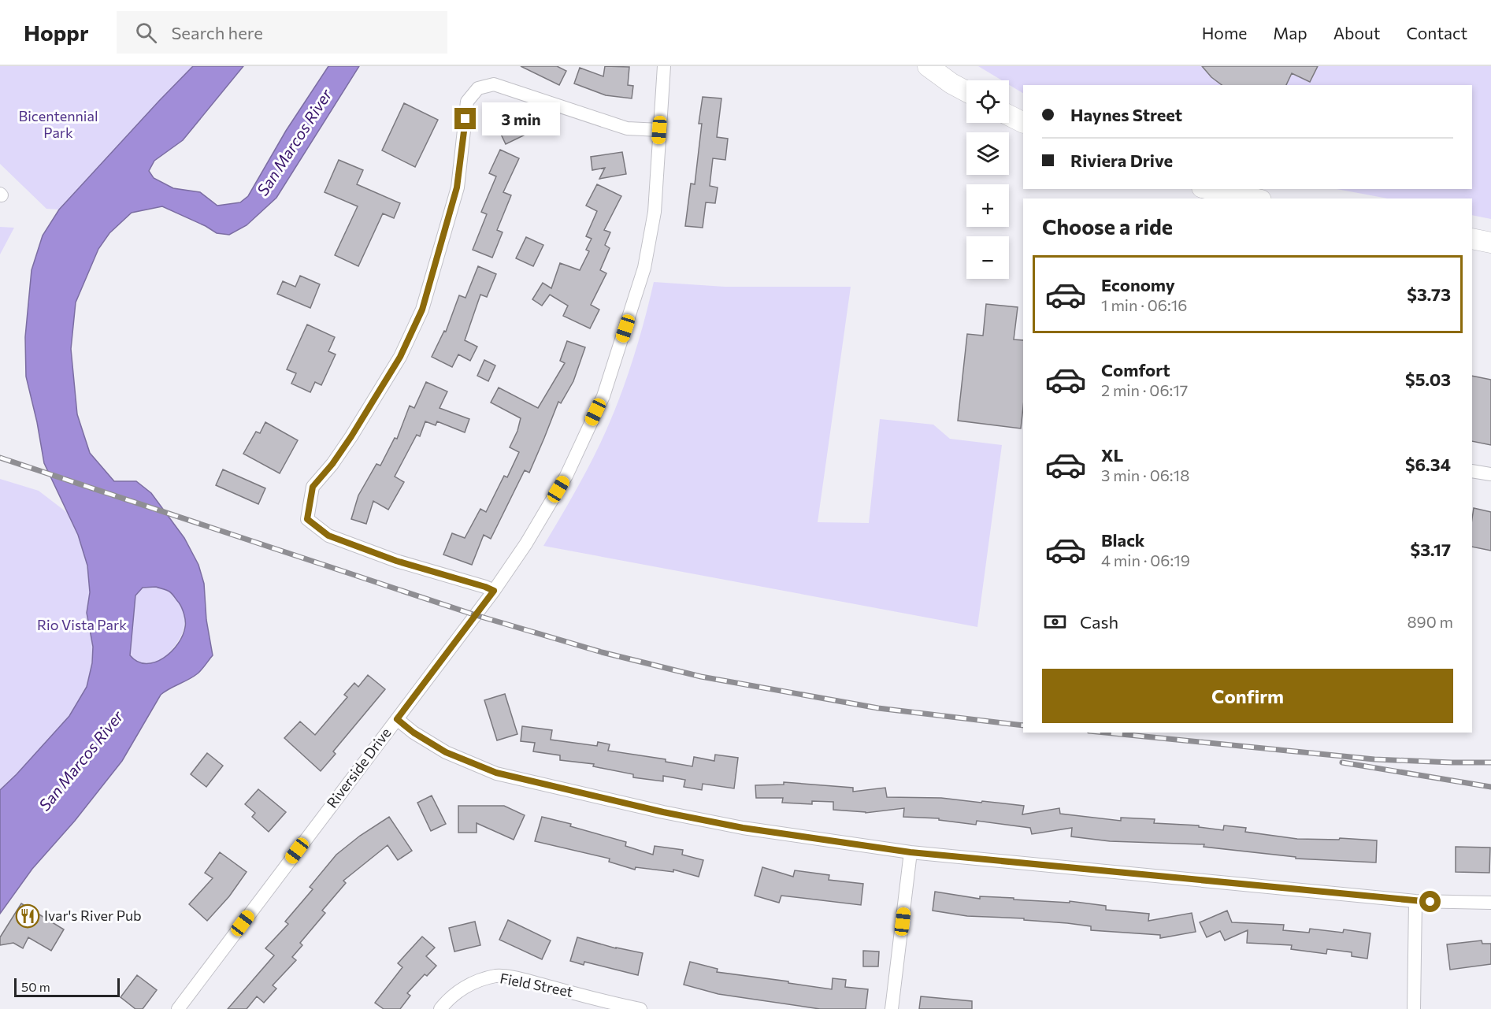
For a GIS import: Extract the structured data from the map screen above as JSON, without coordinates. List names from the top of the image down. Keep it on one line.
{"streets":{"street":["Riverside Drive","Field Street"]},"water":["San Marcos River"],"parks":["Bicentennial Park","Rio Vista Park"],"places":{"restaurant":["Ivar's River Pub"]},"scale_bar":"50 m","page":{"header":"Hoppr","search":"Search here","nav":["Home","Map","About","Contact"],"map_buttons":["+","−"],"banner":["Haynes Street","Riviera Drive"],"bubble":"3 min","heading":"Choose a ride","list":[{"name":"Economy","note":"1 min · 06:16","value":"$3.73"},{"name":"Comfort","note":"2 min · 06:17","value":"$5.03"},{"name":"XL","note":"3 min · 06:18","value":"$6.34"},{"name":"Black","note":"4 min · 06:19","value":"$3.17"}],"pay":["Cash","890 m"],"buttons":"Confirm","scale":"50 m"}}
